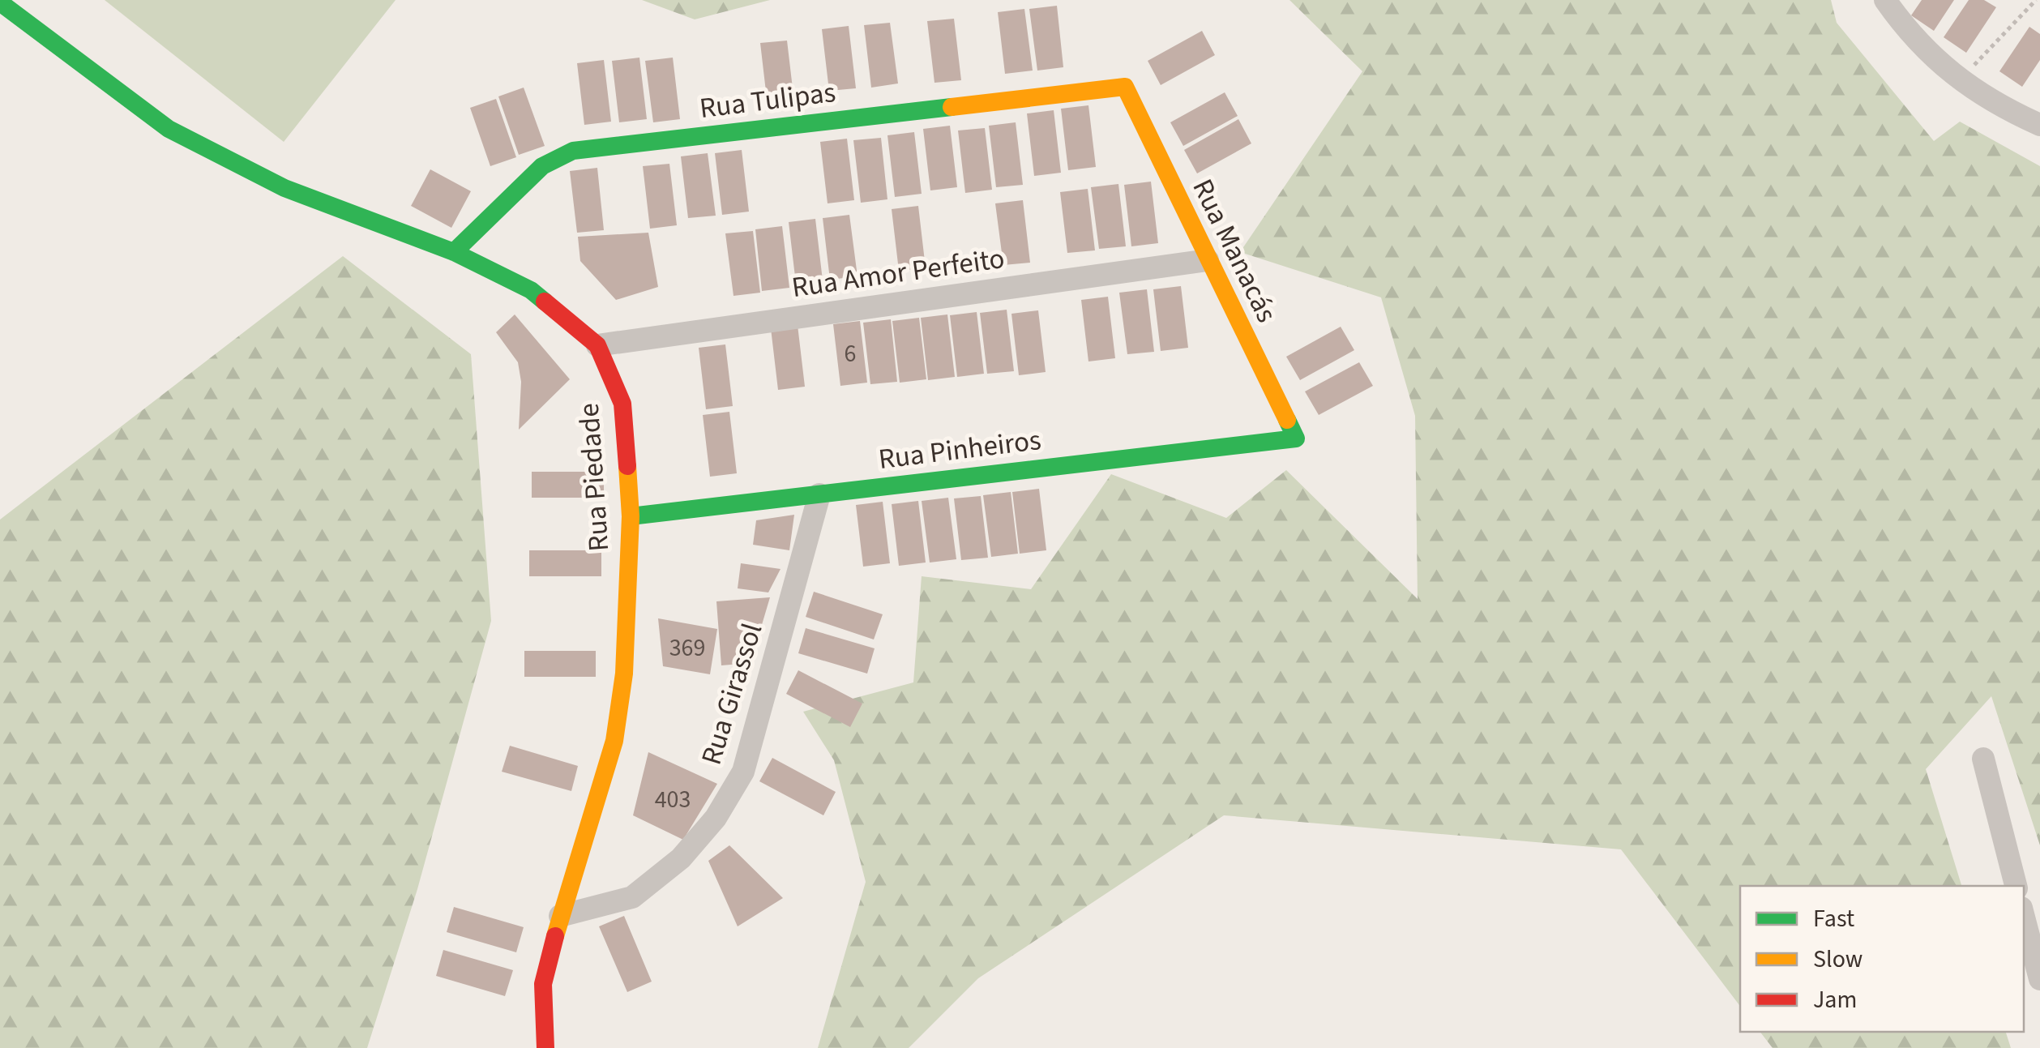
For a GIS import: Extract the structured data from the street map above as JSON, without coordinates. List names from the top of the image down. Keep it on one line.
{"streets":{"street":["Rua Tulipas","Rua Manacás","Rua Amor Perfeito","Rua Pinheiros","Rua Piedade","Rua Girassol"]},"crossings":[["Rua Tulipas","Rua Manacás"],["Rua Tulipas","Rua Piedade"],["Rua Manacás","Rua Amor Perfeito"],["Rua Manacás","Rua Pinheiros"],["Rua Amor Perfeito","Rua Piedade"],["Rua Pinheiros","Rua Piedade"],["Rua Pinheiros","Rua Girassol"],["Rua Piedade","Rua Girassol"]],"house_numbers":["6","369","403"],"legend":["Fast","Slow","Jam"]}
